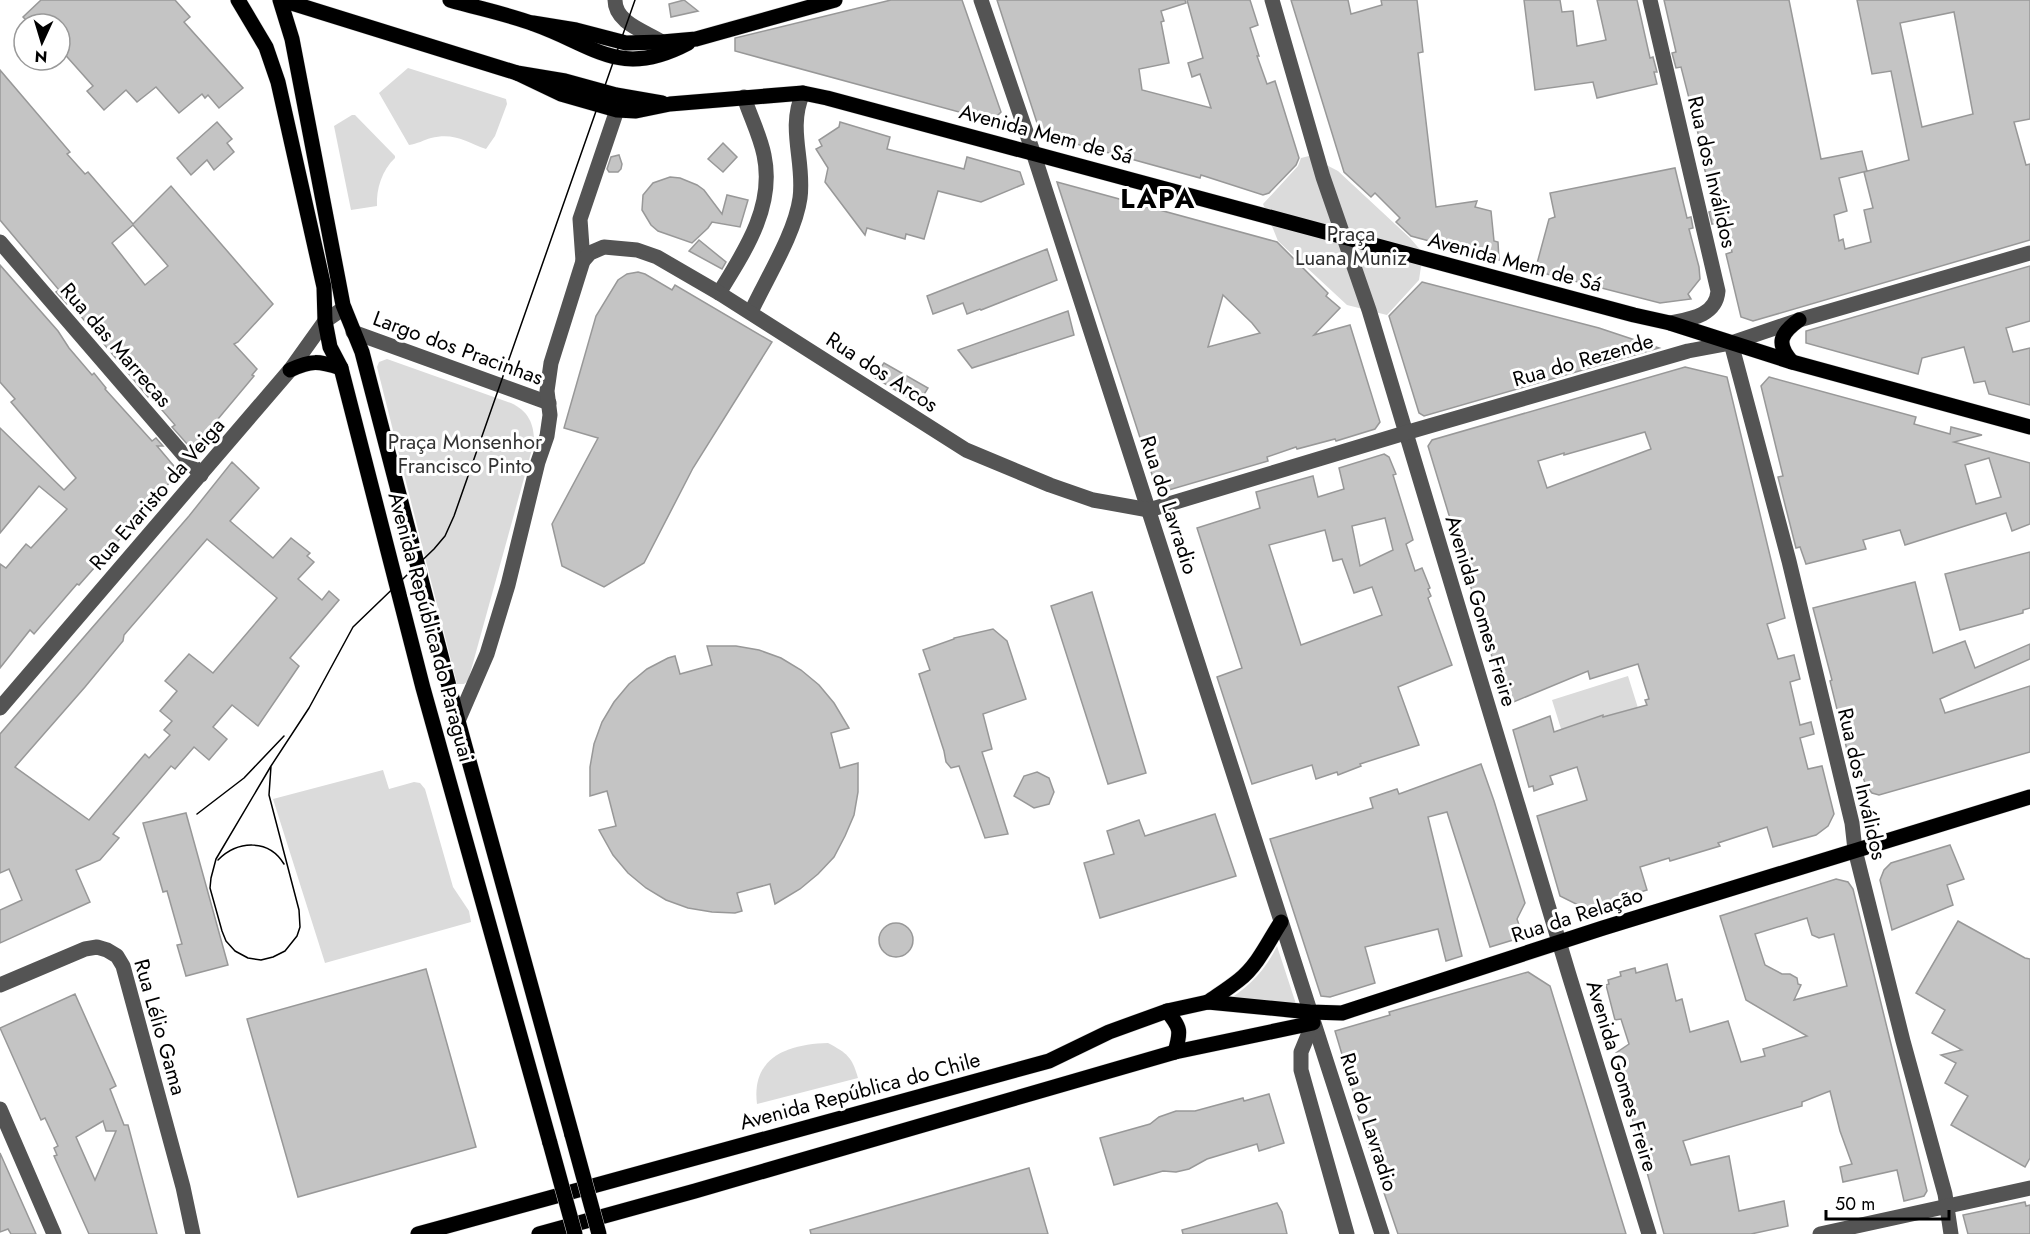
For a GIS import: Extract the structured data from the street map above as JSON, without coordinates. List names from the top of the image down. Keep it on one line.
{"streets":{"main road":["Avenida Mem de Sá","Avenida República do Paraguai","Rua da Relação","Avenida República do Chile"],"street":["Rua dos Inválidos","Rua das Marrecas","Largo dos Pracinhas","Rua do Rezende","Rua dos Arcos","Rua Evaristo da Veiga","Rua do Lavradio","Avenida Gomes Freire","Rua Lélio Gama"]},"crossings":[["Avenida Mem de Sá","Rua dos Inválidos"],["Avenida Mem de Sá","Rua do Rezende"],["Avenida Mem de Sá","Rua do Lavradio"],["Avenida Mem de Sá","Avenida Gomes Freire"],["Avenida Mem de Sá","Avenida República do Paraguai"],["Rua dos Inválidos","Rua do Rezende"],["Rua dos Inválidos","Rua da Relação"],["Rua das Marrecas","Rua Evaristo da Veiga"],["Largo dos Pracinhas","Avenida República do Paraguai"],["Rua do Rezende","Rua dos Arcos"],["Rua do Rezende","Rua do Lavradio"],["Rua do Rezende","Avenida Gomes Freire"],["Rua dos Arcos","Rua do Lavradio"],["Rua Evaristo da Veiga","Avenida República do Paraguai"],["Rua do Lavradio","Rua da Relação"],["Rua do Lavradio","Avenida República do Chile"],["Avenida Gomes Freire","Rua da Relação"],["Rua da Relação","Avenida República do Chile"]],"districts":["LAPA"],"parks":["Praça Luana Muniz","Praça Monsenhor Francisco Pinto"],"scale_bar":"50 m","north":"bottom"}
